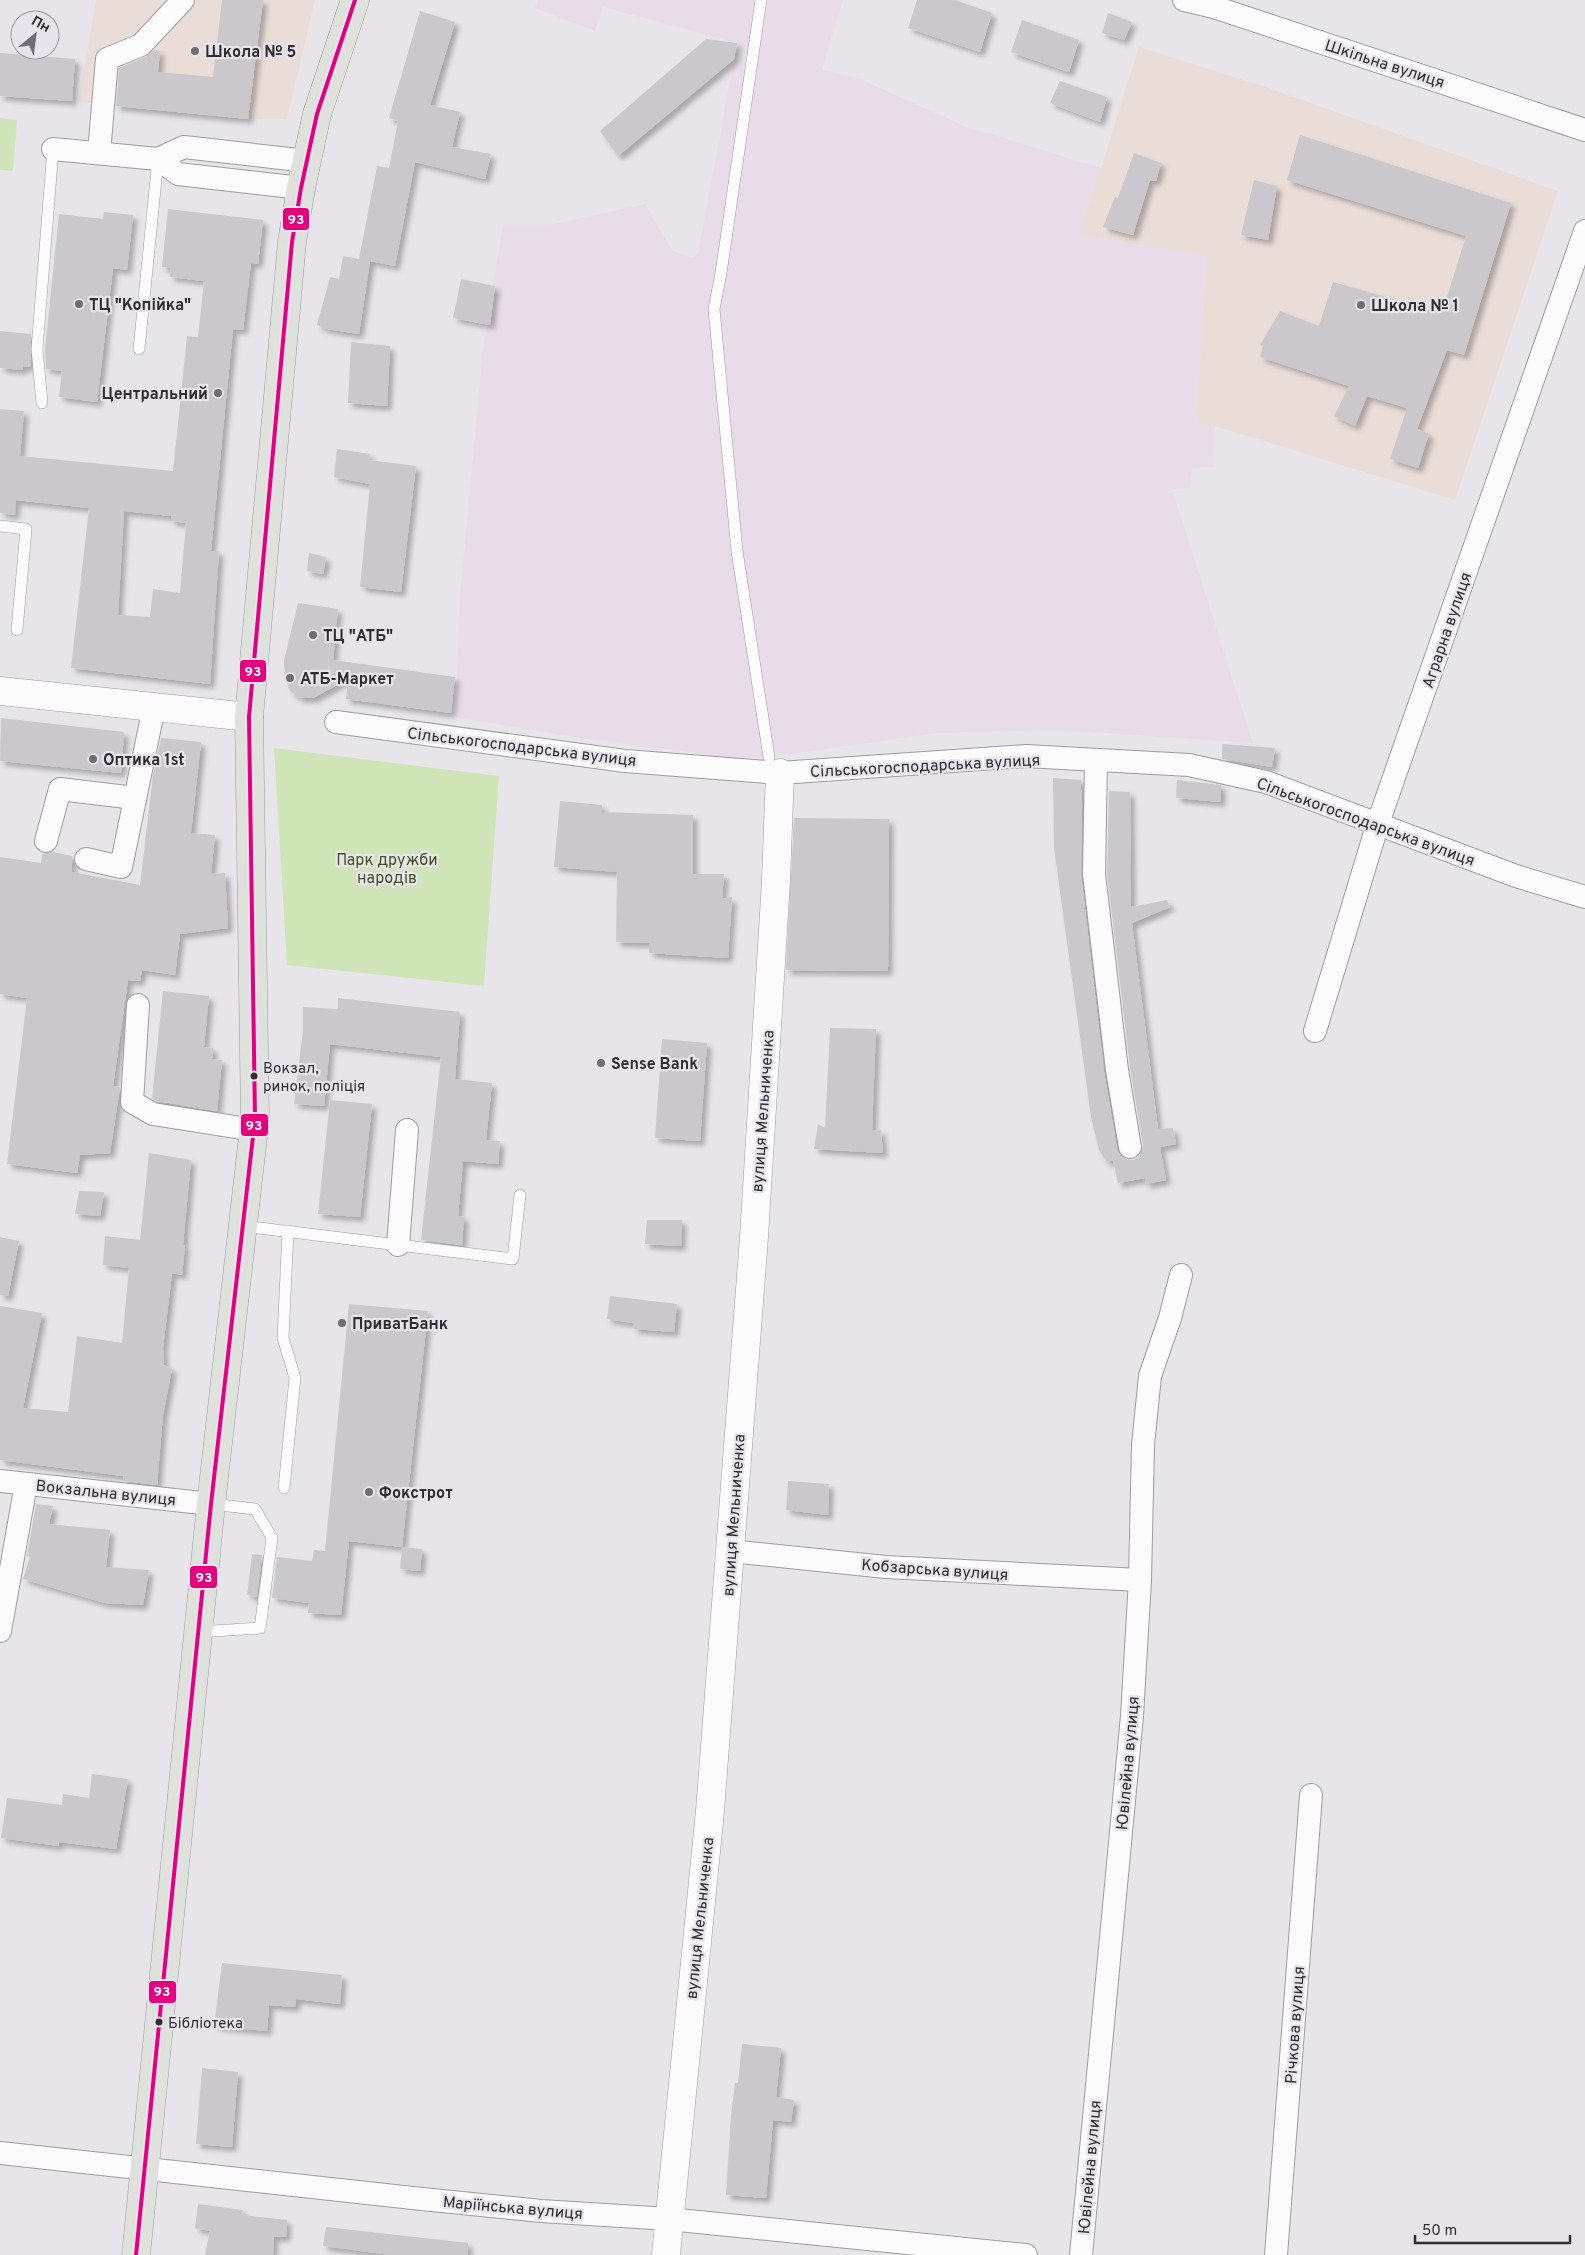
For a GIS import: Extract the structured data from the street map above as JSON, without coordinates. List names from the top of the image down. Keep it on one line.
{"streets":{"street":["Шкільна вулиця","Аграрна вулиця","Сільськогосподарська вулиця","вулиця Мельниченка","Вокзальна вулиця","Кобзарська вулиця","Ювілейна вулиця","Річкова вулиця","Маріїнська вулиця"]},"crossings":[["Аграрна вулиця","Сільськогосподарська вулиця"],["Сільськогосподарська вулиця","вулиця Мельниченка"],["вулиця Мельниченка","Кобзарська вулиця"],["вулиця Мельниченка","Маріїнська вулиця"],["Кобзарська вулиця","Ювілейна вулиця"]],"parks":["Парк дружби народів"],"places":["Школа № 5","ТЦ \"Копійка\"","Школа № 1","Центральний","ТЦ \"АТБ\"","АТБ-Маркет","Оптика 1st","Sense Bank","Вокзал, ринок, поліція","ПриватБанк","Фокстрот","Бібліотека"],"lines":["transit line 93"],"scale_bar":"50 m","north":"top right"}
